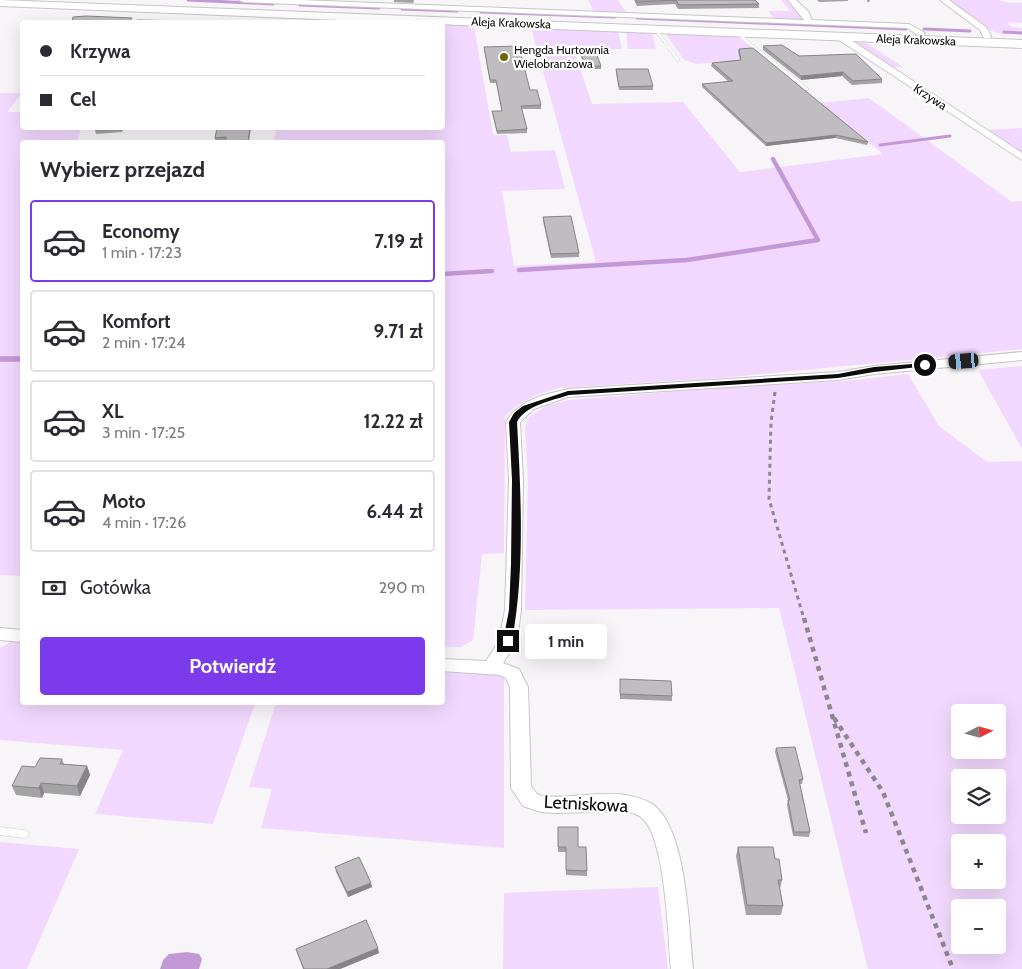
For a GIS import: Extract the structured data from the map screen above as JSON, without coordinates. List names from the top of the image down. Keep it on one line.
{"streets":{"main road":["Aleja Krakowska"],"street":["Krzywa","Letniskowa"]},"crossings":[["Aleja Krakowska","Krzywa"]],"places":["Hengda Hurtownia Wielobranżowa"],"north":"right","page":{"banner":["Krzywa","Cel"],"heading":"Wybierz przejazd","list":[{"name":"Economy","note":"1 min · 17:23","value":"7.19 zł"},{"name":"Komfort","note":"2 min · 17:24","value":"9.71 zł"},{"name":"XL","note":"3 min · 17:25","value":"12.22 zł"},{"name":"Moto","note":"4 min · 17:26","value":"6.44 zł"}],"pay":["Gotówka","290 m"],"bubble":"1 min","buttons":"Potwierdź","map_buttons":["+","−"]}}
